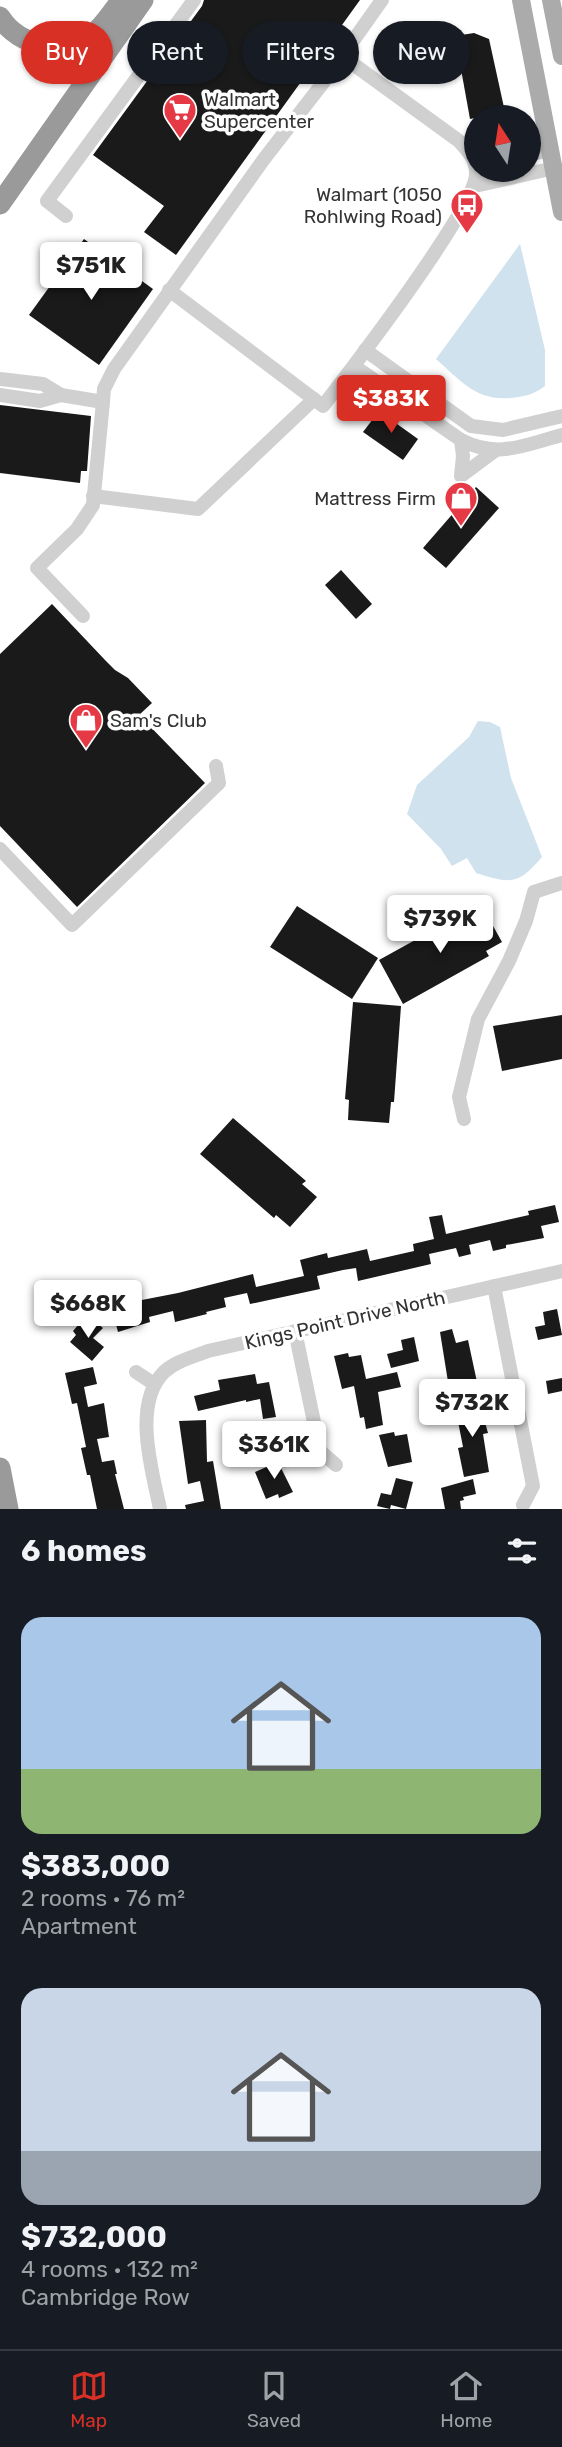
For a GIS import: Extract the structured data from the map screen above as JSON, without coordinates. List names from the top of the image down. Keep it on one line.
{"streets":{"street":["Kings Point Drive North"]},"places":{"supermarket":["Walmart Supercenter"],"bus stop":["Walmart (1050 Rohlwing Road)"],"shop":["Mattress Firm","Sam's Club"]},"north":"top","page":{"chip":["Buy","Rent","Filters","New"],"price":["$751K","$383K","$739K","$668K","$732K","$361K"],"heading":"6 homes","list":[{"name":"$383,000","note":"2 rooms · 76 m² · Apartment"},{"name":"$732,000","note":"4 rooms · 132 m² · Cambridge Row"}],"tabs":["Map","Saved","Home"]}}
